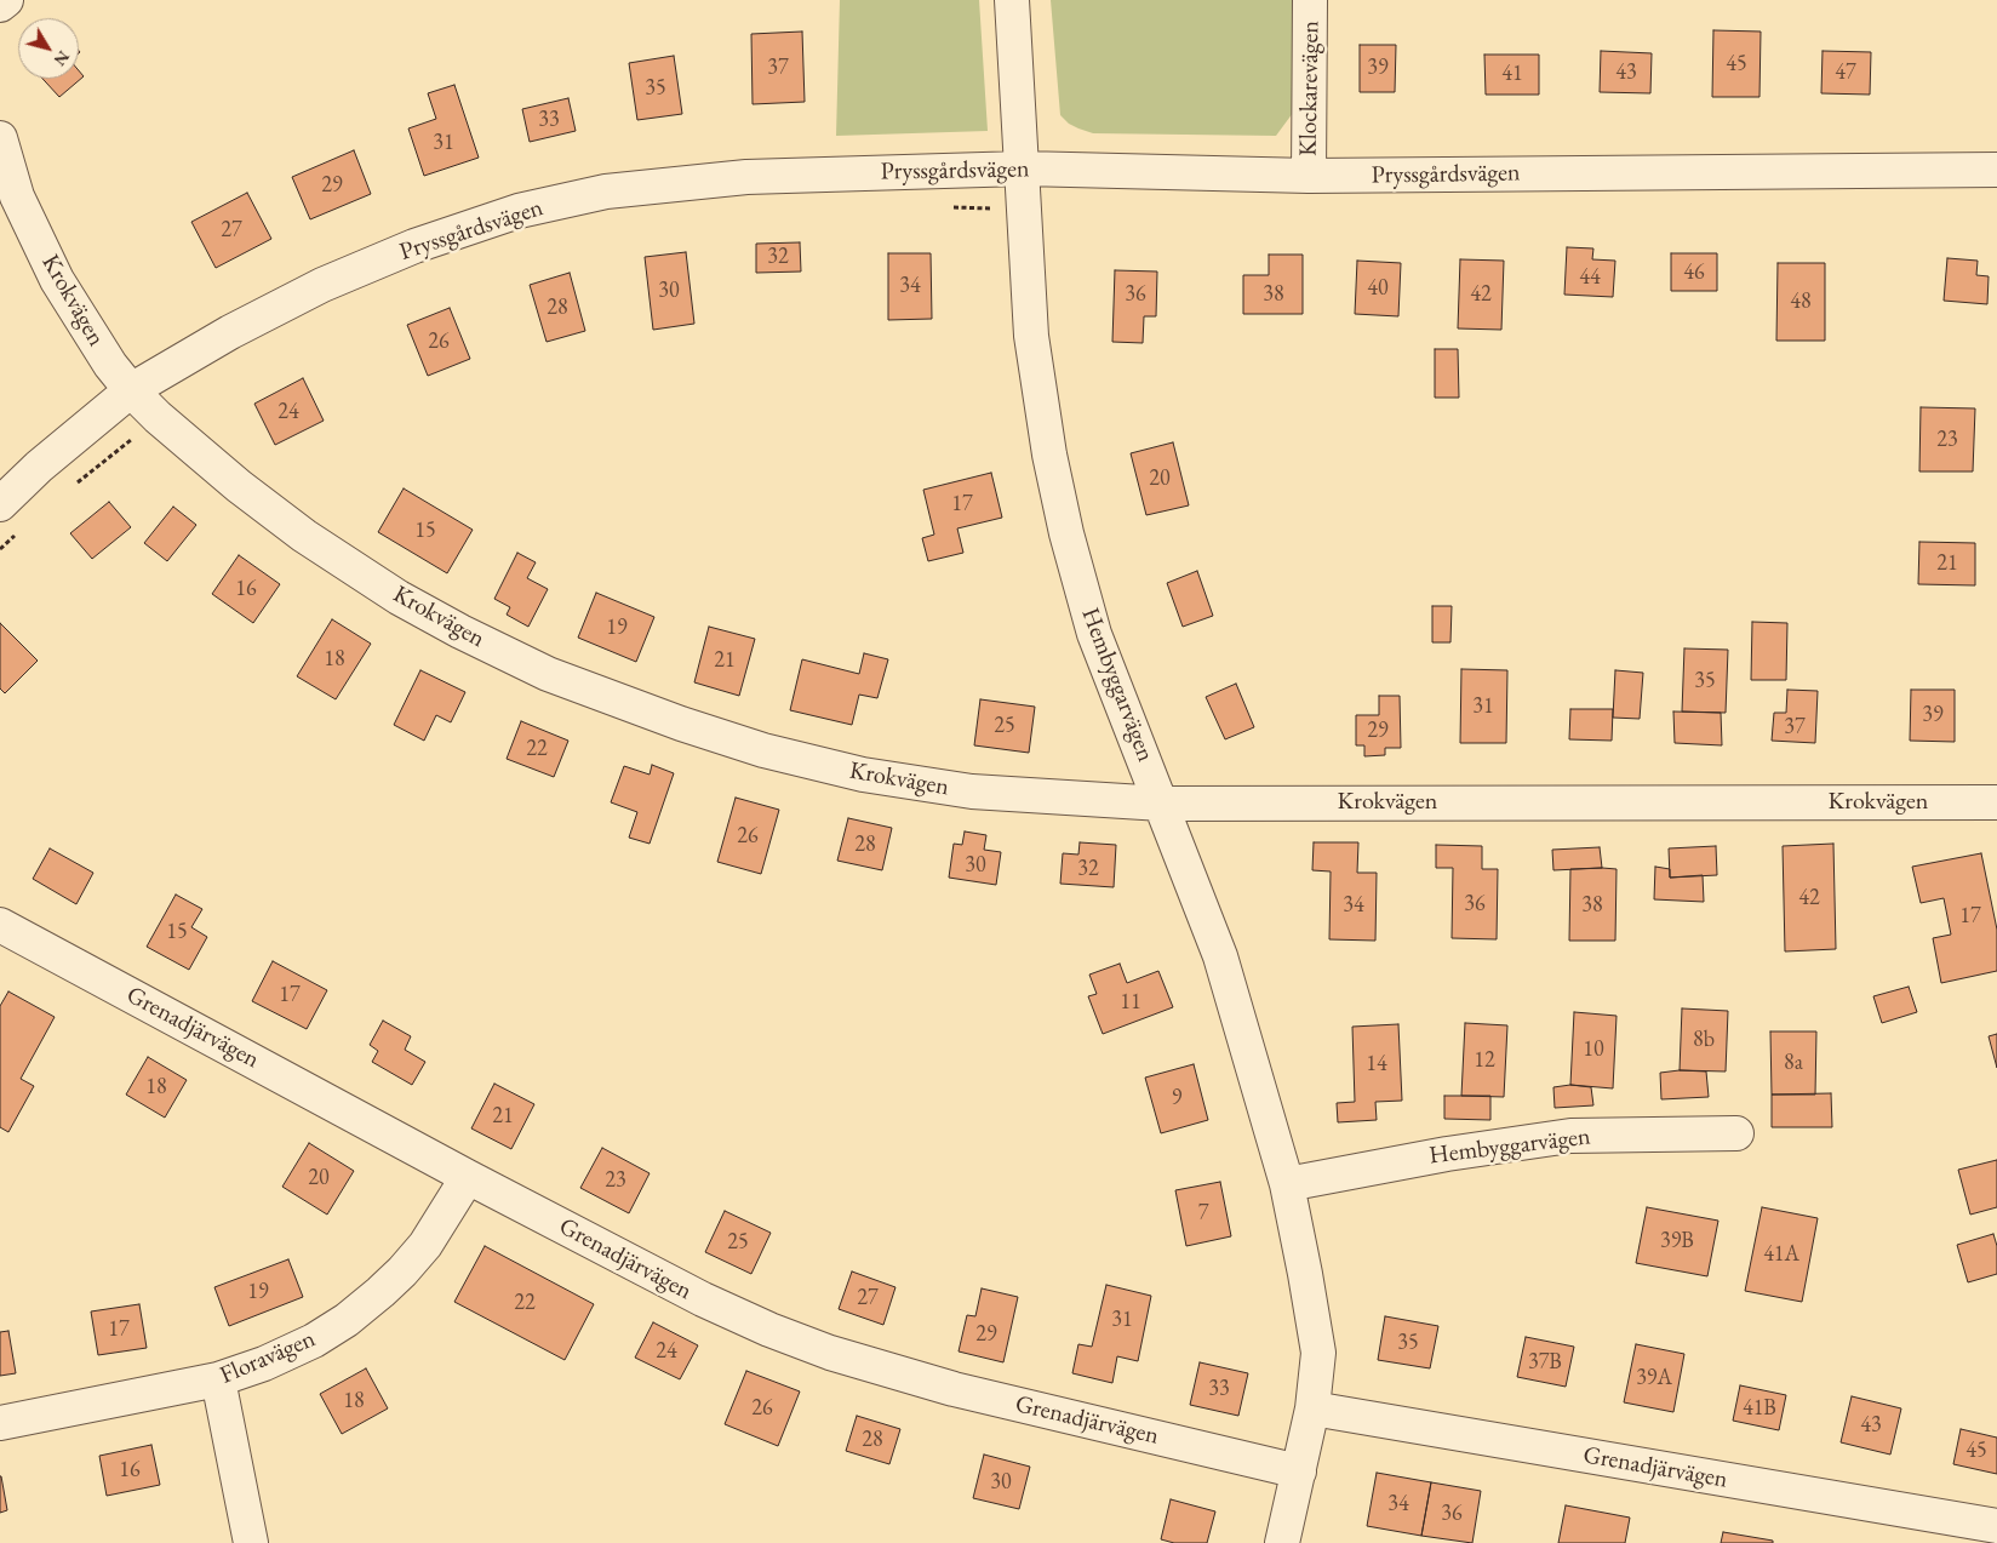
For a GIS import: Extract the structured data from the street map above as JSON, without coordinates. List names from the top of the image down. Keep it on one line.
{"streets":{"street":["Klockarevägen","Pryssgårdsvägen","Krokvägen","Hembyggarvägen","Grenadjärvägen","Floravägen"]},"crossings":[["Klockarevägen","Pryssgårdsvägen"],["Pryssgårdsvägen","Krokvägen"],["Pryssgårdsvägen","Hembyggarvägen"],["Krokvägen","Hembyggarvägen"],["Hembyggarvägen","Grenadjärvägen"],["Grenadjärvägen","Floravägen"]],"house_numbers":["45","37","39","43","47","41","35","33","31","29","27","32","46","44","34","40","30","36","38","42","48","28","26","24","23","20","17","15","21","16","19","18","21","35","31","39","25","37","29","22","26","28","30","32","42","36","34","38","17","15","17","11","8b","10","12","8a","14","18","9","21","20","23","7","39B","25","41A","19","27","22","31","17","29","35","24","37B","39A","33","18","26","41B","43","28","45","16","30","34","36"],"north":"bottom right"}
